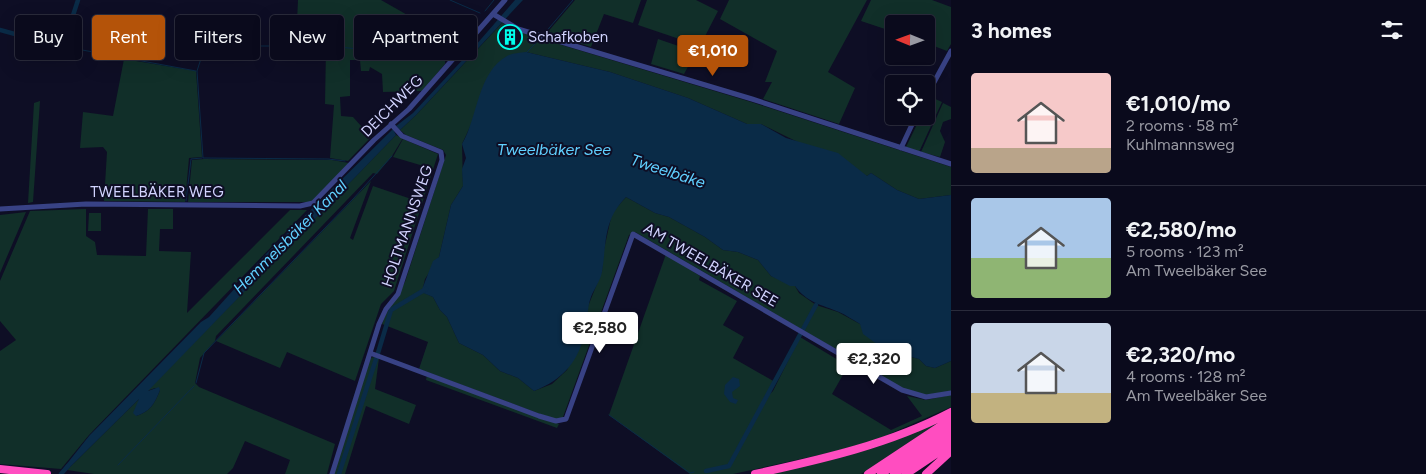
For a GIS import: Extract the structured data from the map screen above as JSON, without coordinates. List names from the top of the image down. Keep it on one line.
{"streets":{"street":["DEICHWEG","TWEELBÄKER WEG","HOLTMANNSWEG","AM TWEELBÄKER SEE"]},"crossings":[["DEICHWEG","TWEELBÄKER WEG"],["DEICHWEG","HOLTMANNSWEG"],["HOLTMANNSWEG","AM TWEELBÄKER SEE"]],"water":["Tweelbäker See","Tweelbäke","Hemmelsbäker Kanal"],"places":{"building":["Schafkoben"]},"north":"left","page":{"heading":"3 homes","chip":["Buy","Rent","Filters","New","Apartment"],"price":["€1,010","€2,580","€2,320"],"list":[{"name":"€1,010/mo","note":"2 rooms · 58 m² · Kuhlmannsweg"},{"name":"€2,580/mo","note":"5 rooms · 123 m² · Am Tweelbäker See"},{"name":"€2,320/mo","note":"4 rooms · 128 m² · Am Tweelbäker See"}]}}
